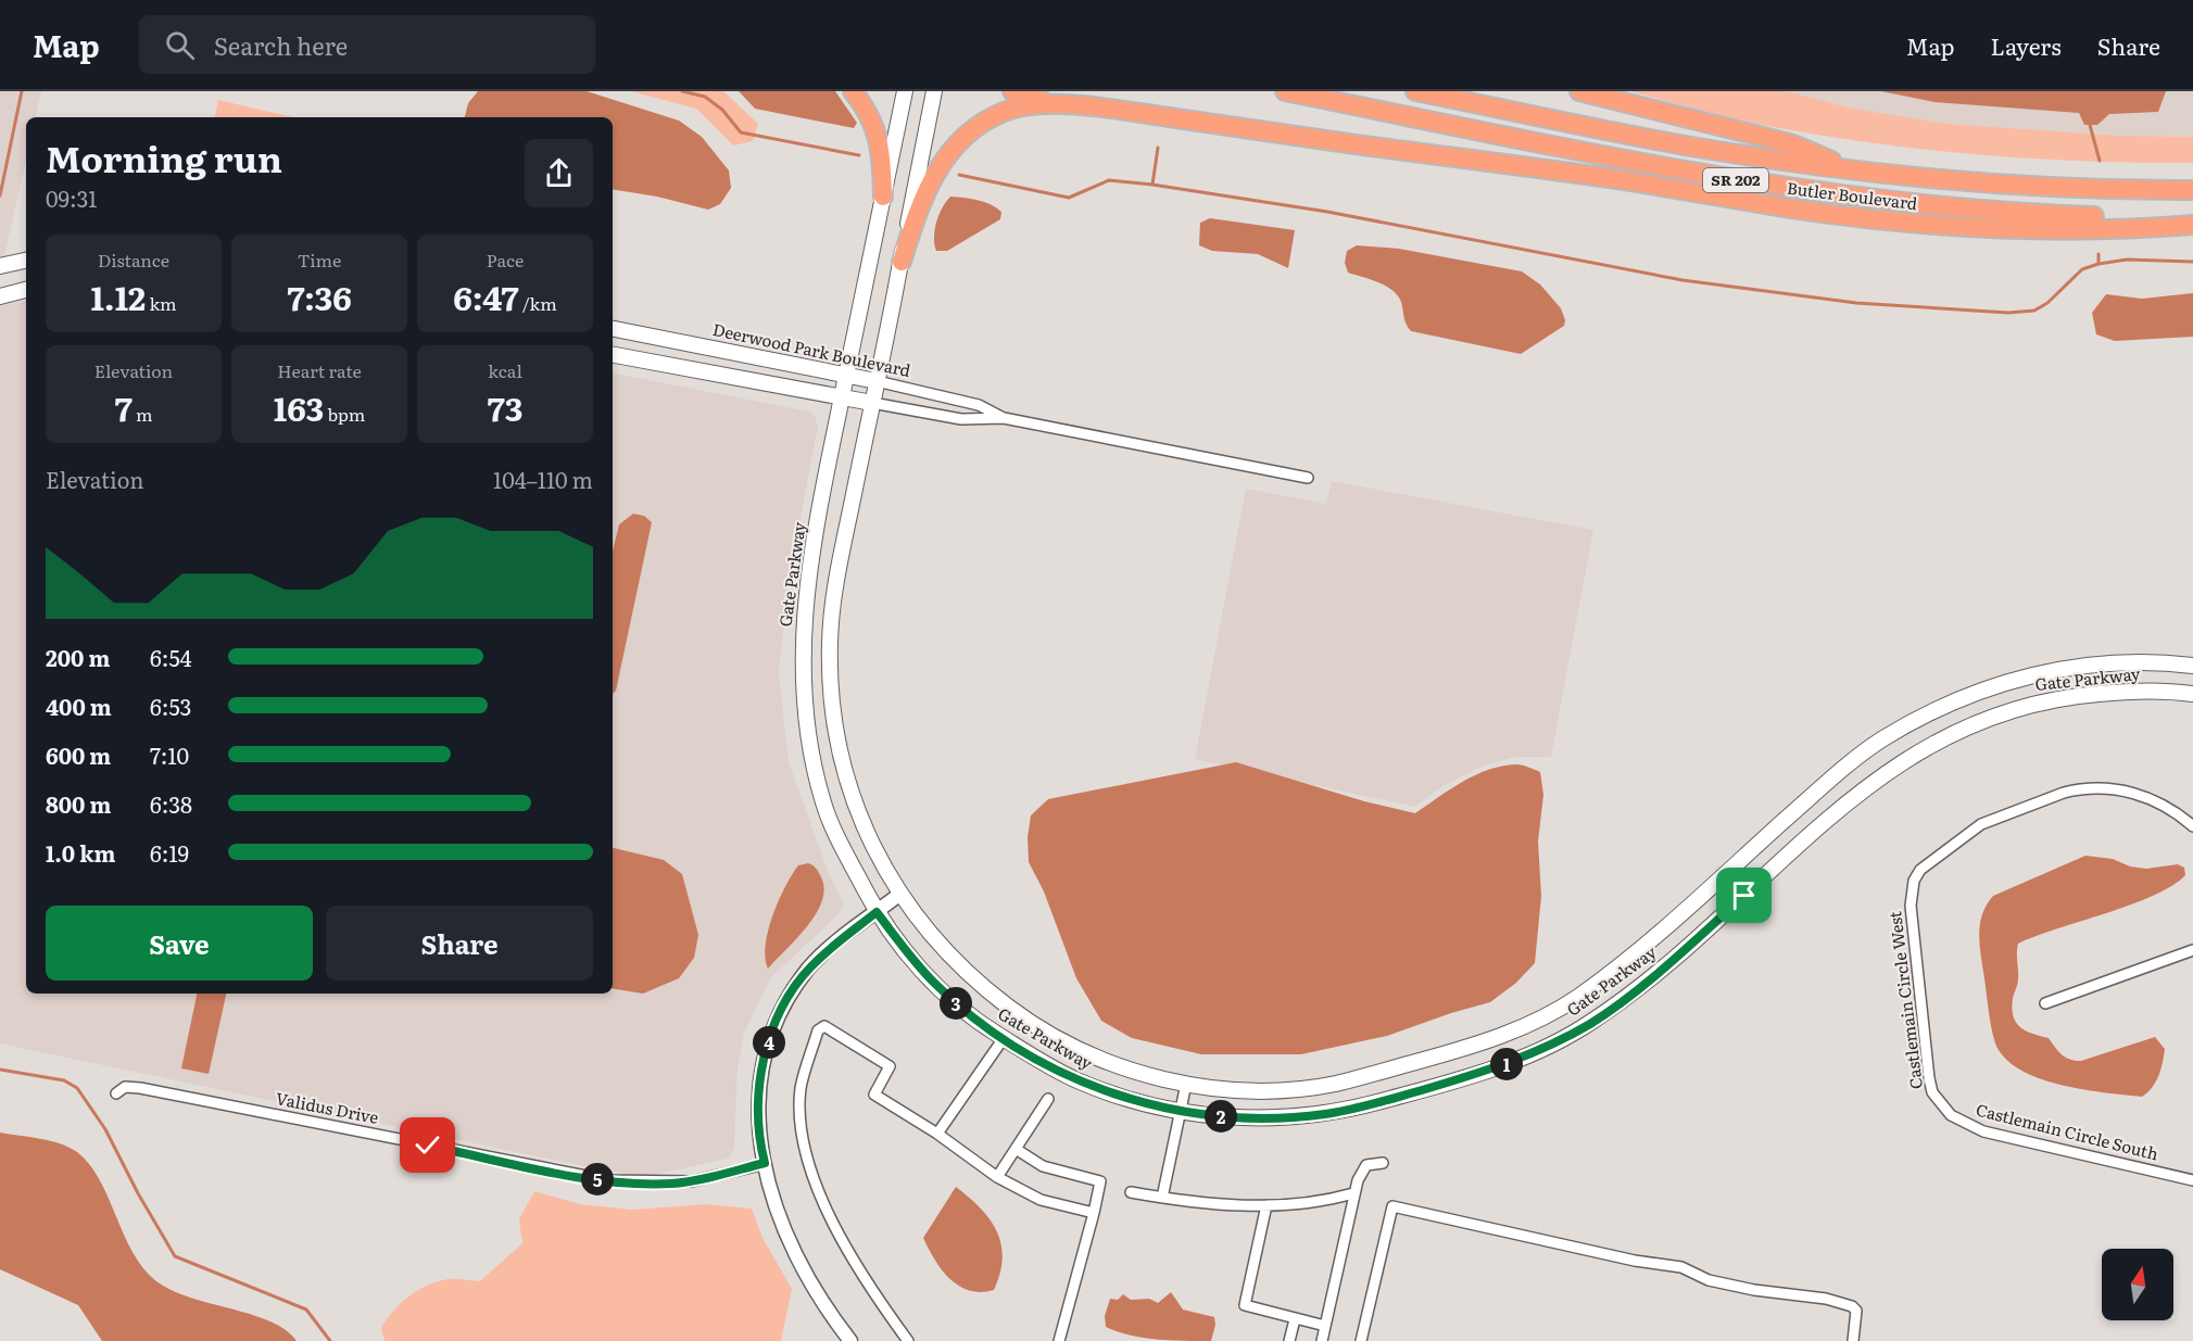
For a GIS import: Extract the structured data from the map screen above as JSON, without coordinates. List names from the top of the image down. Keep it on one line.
{"streets":{"highway":["SR 202","Butler Boulevard"],"main road":["Deerwood Park Boulevard","Gate Parkway"],"street":["Castlemain Circle West","Validus Drive","Castlemain Circle South"]},"crossings":[["Deerwood Park Boulevard","Gate Parkway"],["Castlemain Circle West","Castlemain Circle South"]],"north":"top","page":{"header":"Map","search":"Search here","nav":["Map","Layers","Share"],"heading":["Morning run","09:31"],"stats":[["Distance","1.12 km"],["Time","7:36"],["Pace","6:47 /km"],["Elevation","7 m"],["Heart rate","163 bpm"],["kcal","73"]],"chart":["Elevation","104–110 m"],"list":[{"name":"200 m","note":"6:54"},{"name":"400 m","note":"6:53"},{"name":"600 m","note":"7:10"},{"name":"800 m","note":"6:38"},{"name":"1.0 km","note":"6:19"}],"buttons":["Save","Share"],"pins":["3","4","1","2","5"]}}
